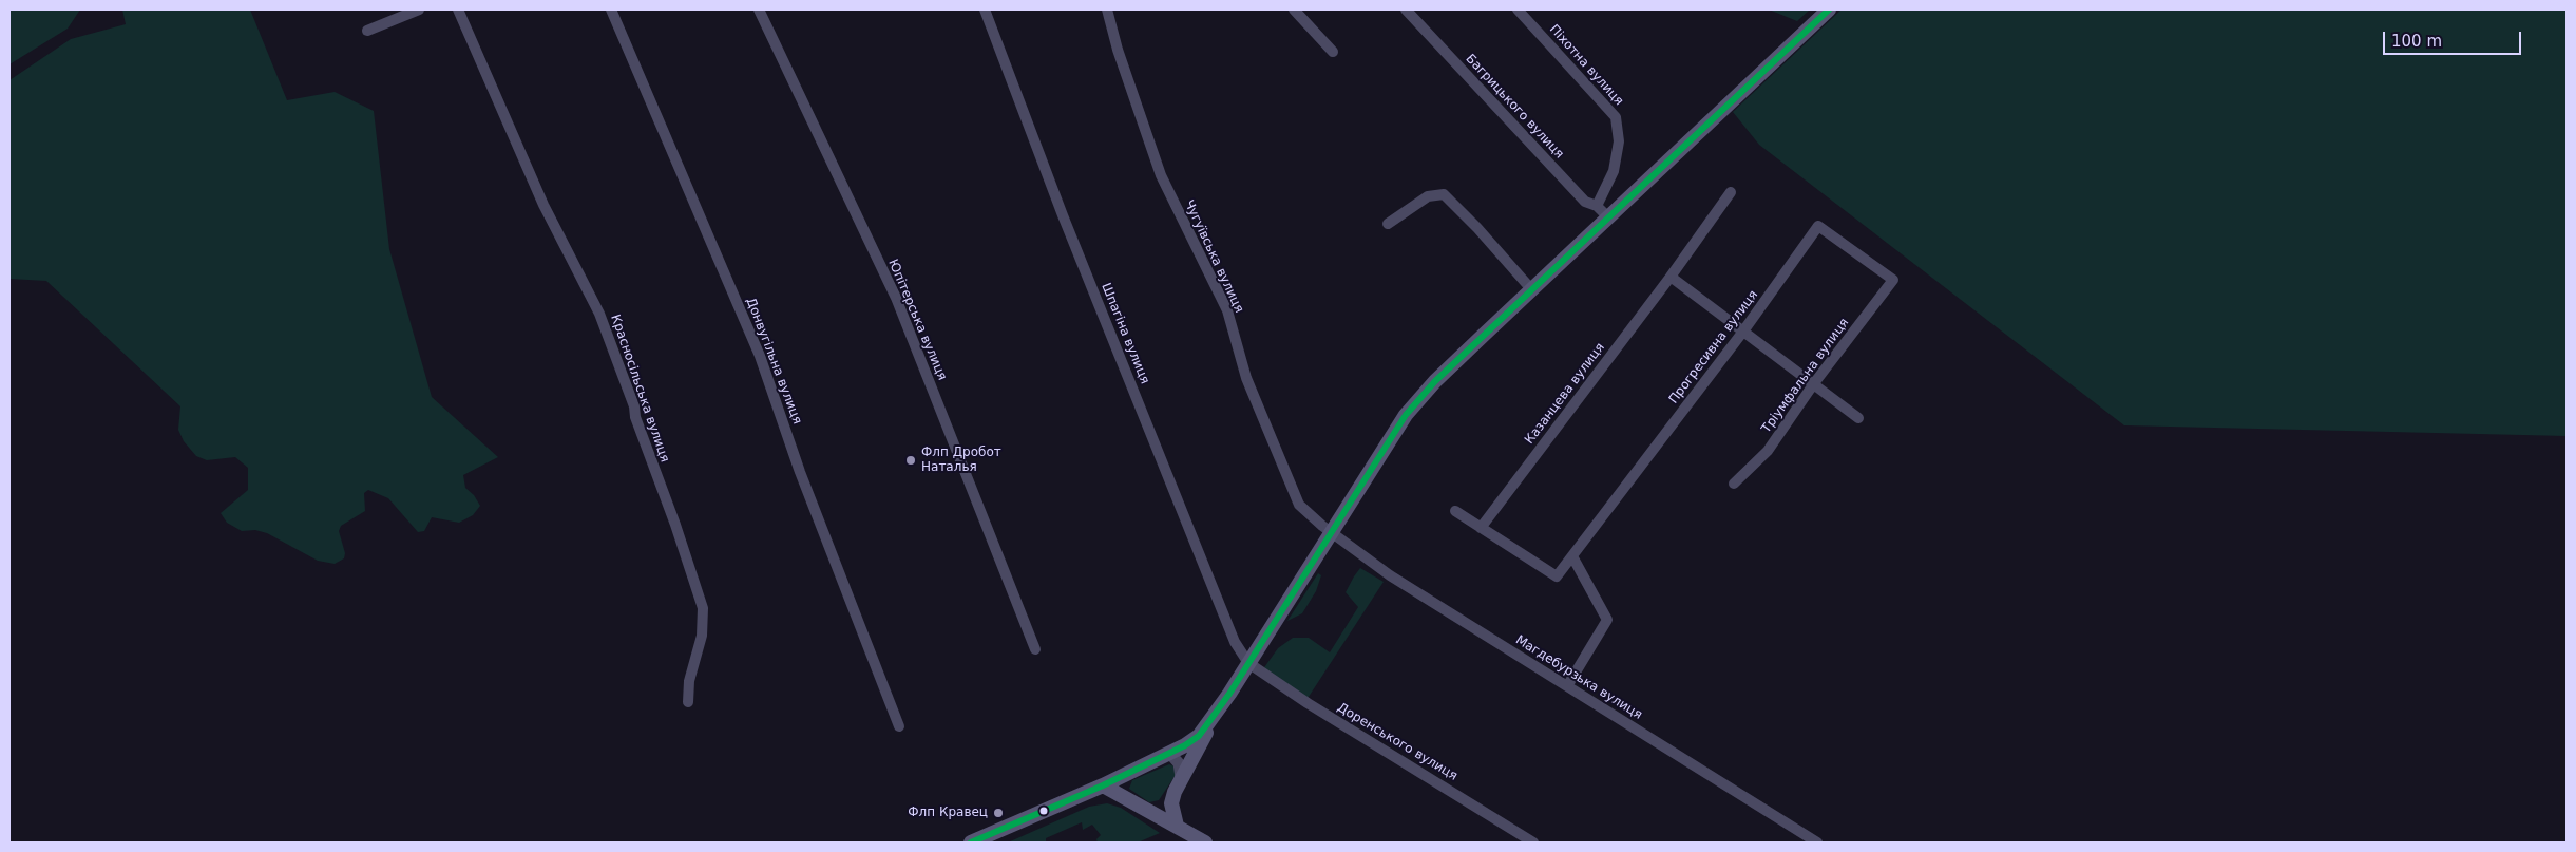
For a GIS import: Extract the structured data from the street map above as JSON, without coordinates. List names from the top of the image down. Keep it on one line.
{"streets":{"street":["Піхотна вулиця","Багрицького вулиця","Чугуївська вулиця","Юпітерська вулиця","Шпагіна вулиця","Прогресивна вулиця","Донвугільна вулиця","Тріумфальна вулиця","Красносільська вулиця","Казанцева вулиця","Магдебурзька вулиця","Доренського вулиця"]},"crossings":[["Піхотна вулиця","Багрицького вулиця"],["Чугуївська вулиця","Магдебурзька вулиця"],["Шпагіна вулиця","Доренського вулиця"],["Прогресивна вулиця","Тріумфальна вулиця"],["Прогресивна вулиця","Казанцева вулиця"]],"places":["Флп Дробот Наталья","Флп Кравец"],"scale_bar":"100 m"}
